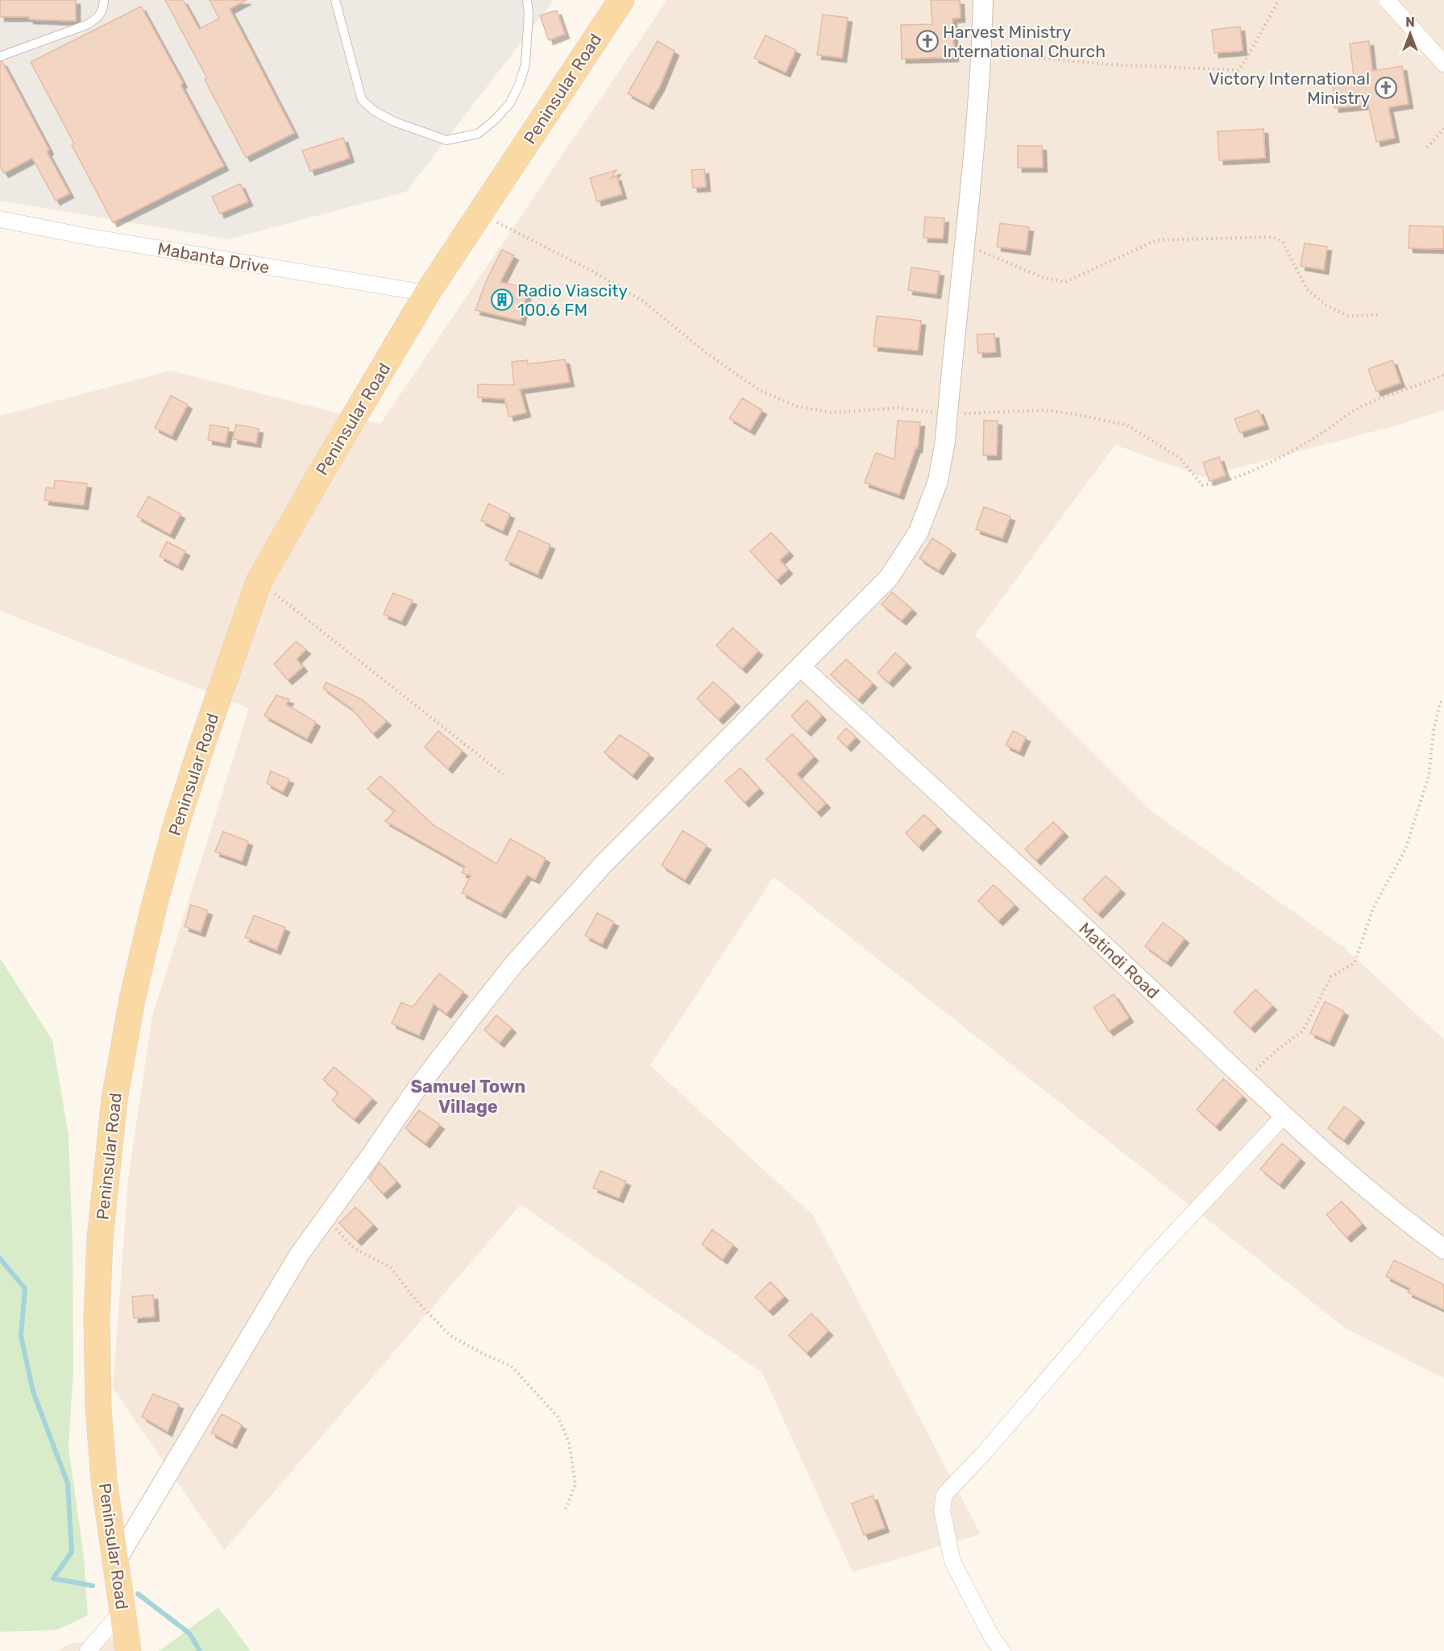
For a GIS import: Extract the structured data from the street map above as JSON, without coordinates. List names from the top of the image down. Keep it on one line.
{"streets":{"main road":["Peninsular Road"],"street":["Mabanta Drive","Matindi Road"]},"crossings":[["Peninsular Road","Mabanta Drive"]],"districts":["Samuel Town Village"],"places":{"church":["Harvest Ministry International Church","Victory International Ministry"],"building":["Radio Viascity 100.6 FM"]},"north":"top"}
